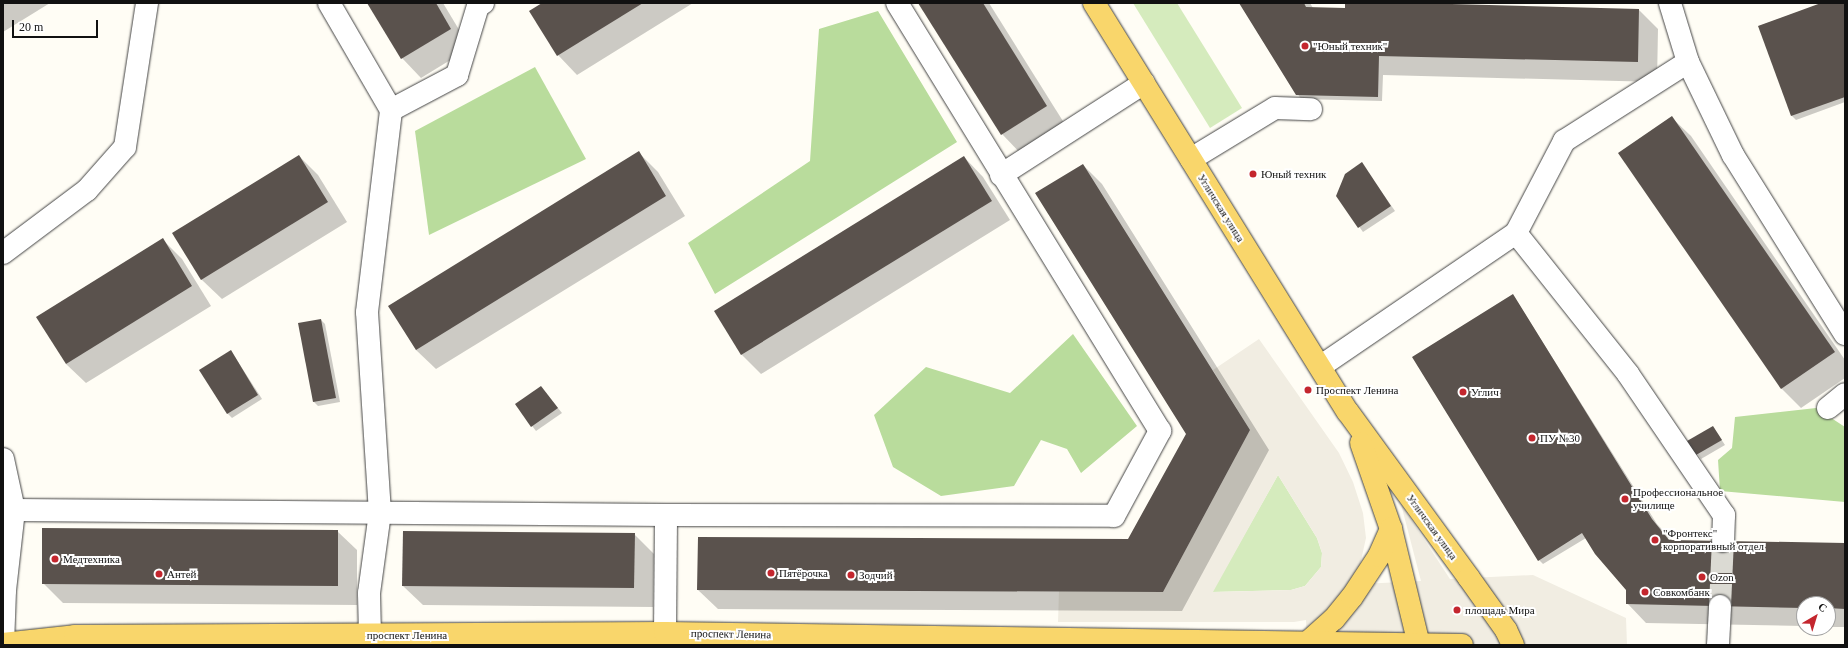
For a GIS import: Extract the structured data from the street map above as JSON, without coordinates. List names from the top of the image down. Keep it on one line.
{"streets":{"main road":["Угличская улица","проспект Ленина"]},"crossings":[["Угличская улица","проспект Ленина"]],"places":["\"Юный техник\"","Юный техник","Проспект Ленина","Углич","ПУ №30","Профессиональное училище","\"Фронтекс\" корпоративный отдел","Медтехника","Пятёрочка","Антей","Зодчий","Ozon","Совкомбанк","площадь Мира"],"scale_bar":"20 m","north":"top right"}
